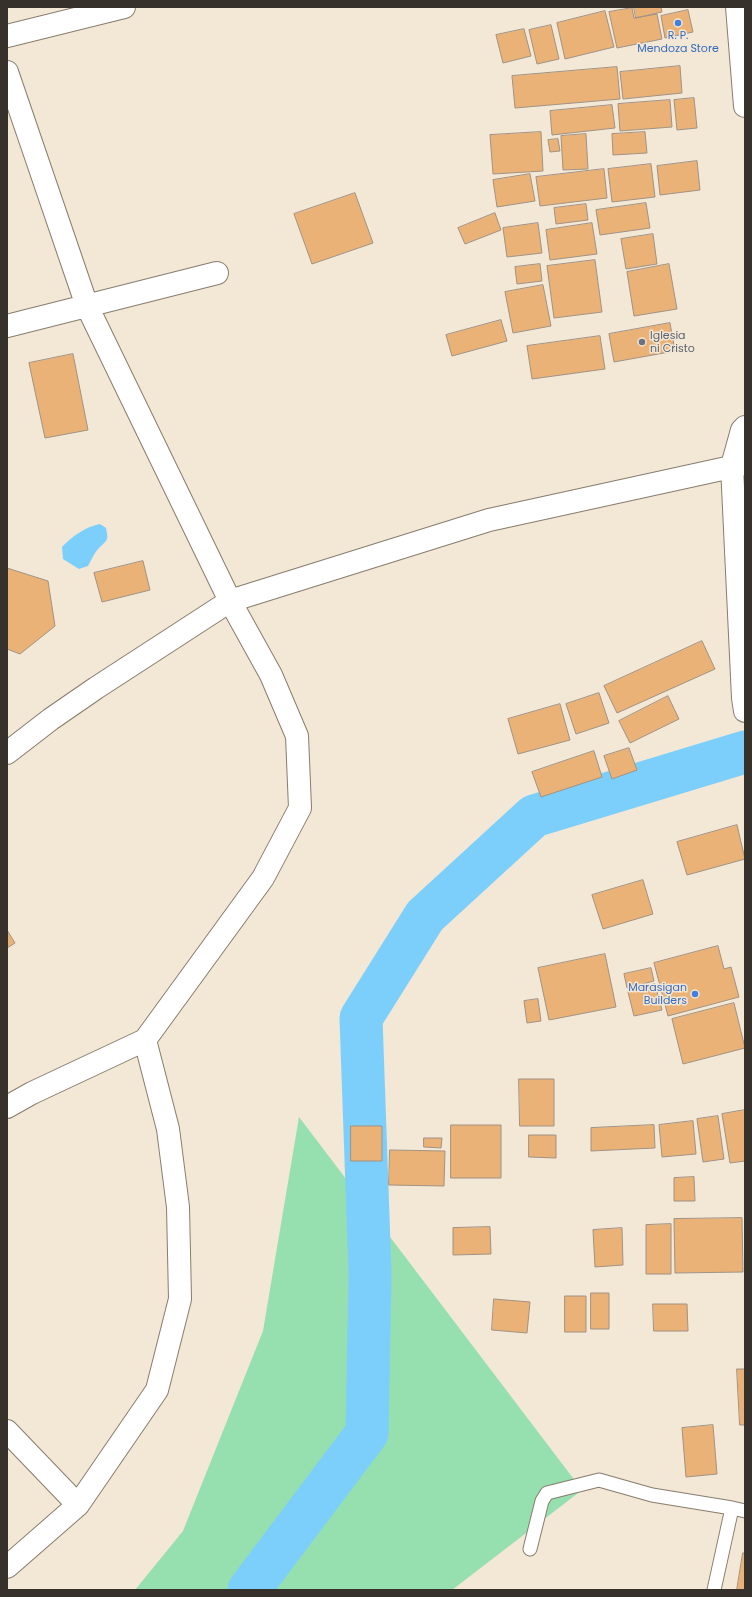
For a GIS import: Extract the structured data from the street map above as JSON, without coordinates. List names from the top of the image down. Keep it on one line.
{"places":["R. P. Mendoza Store","Iglesia ni Cristo","Marasigan Builders"]}
